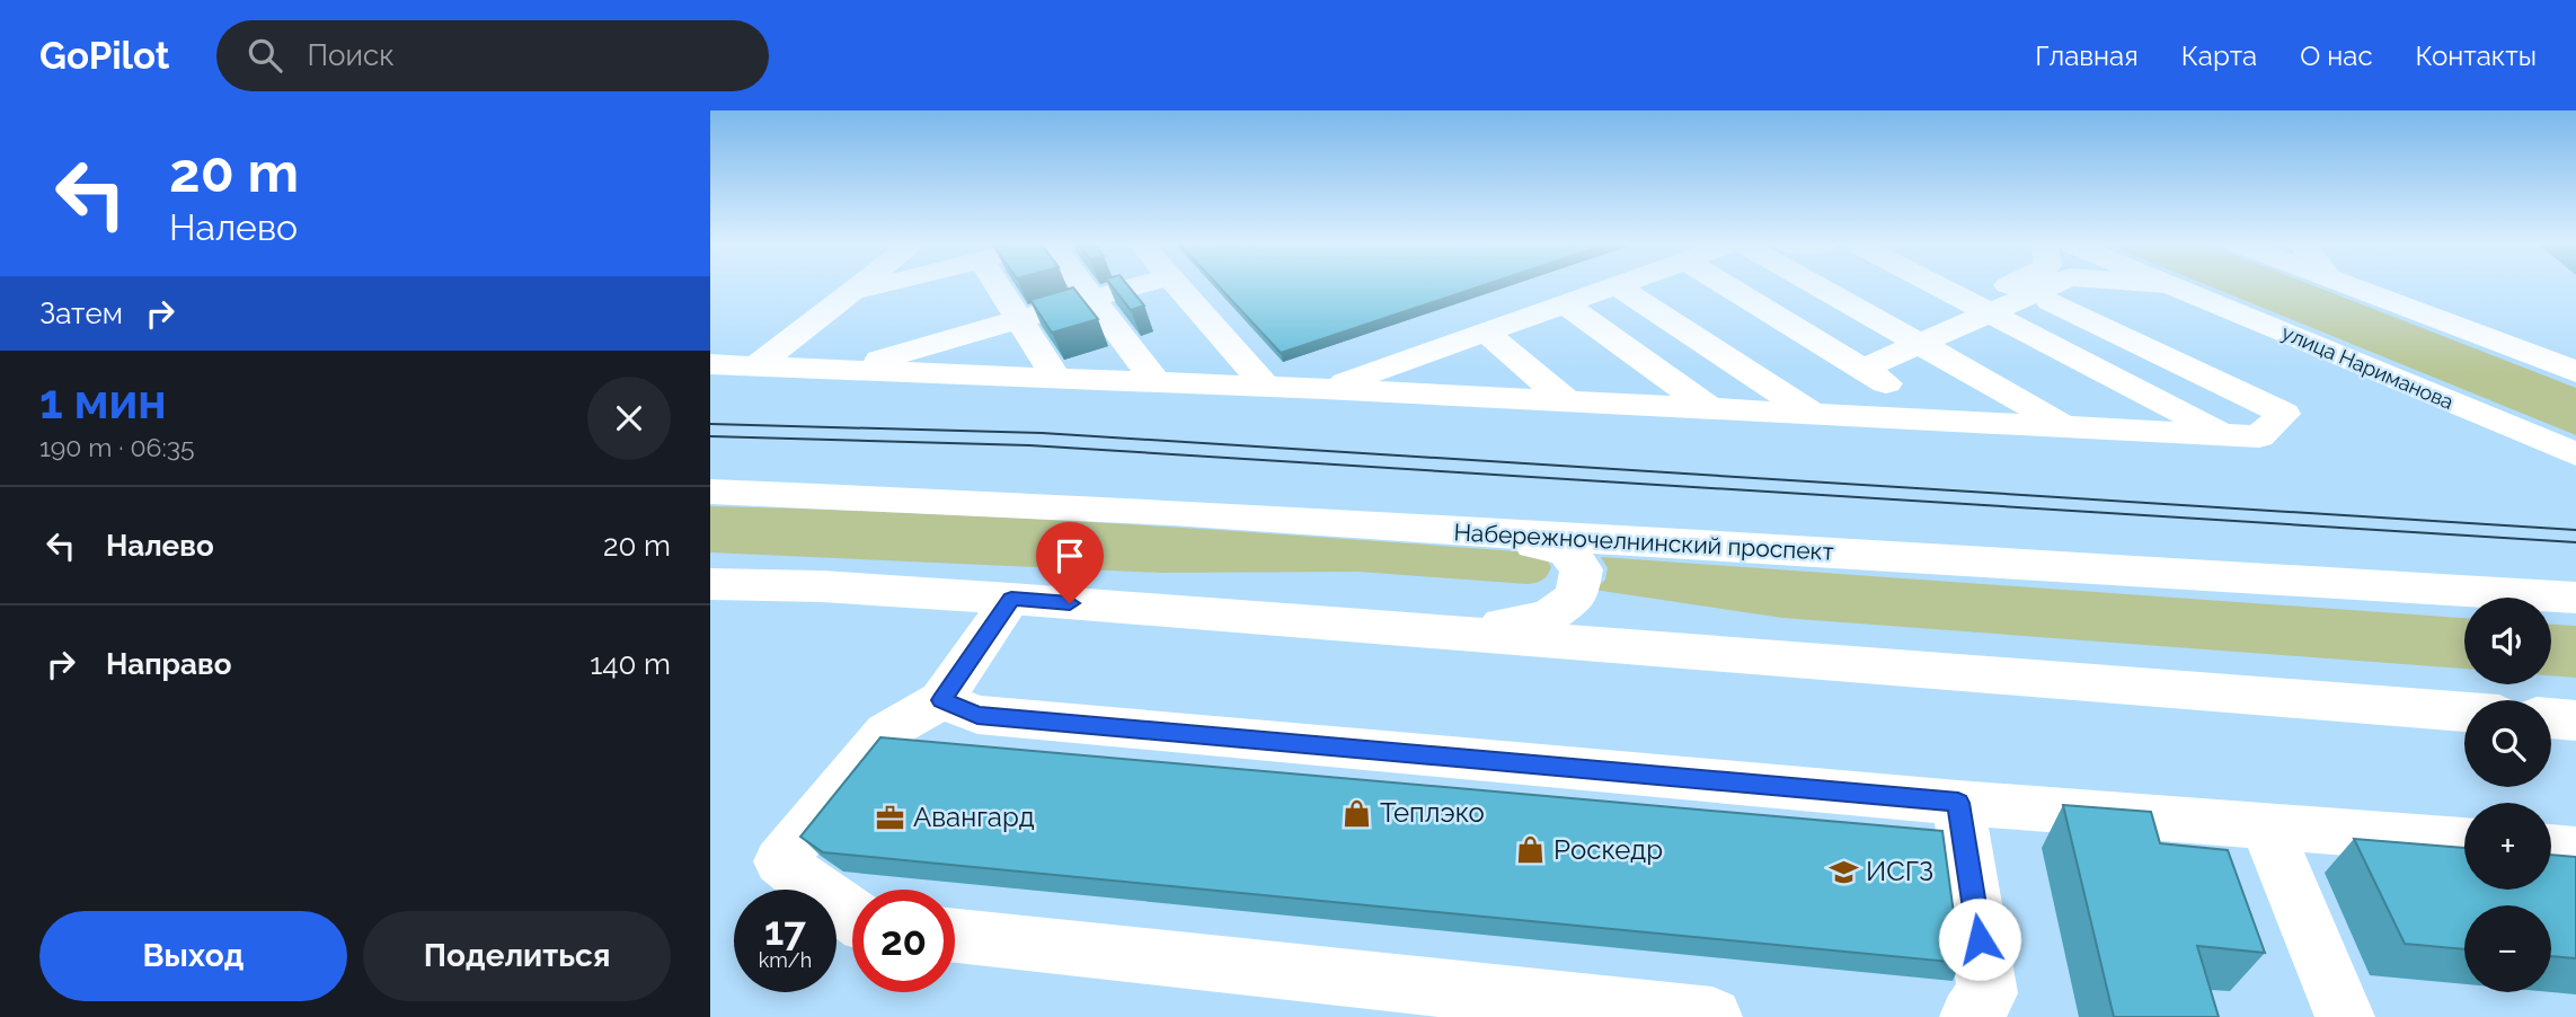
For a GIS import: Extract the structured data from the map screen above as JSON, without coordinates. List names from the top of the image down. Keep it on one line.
{"streets":{"main road":["улица Нариманова","Набережночелнинский проспект"]},"places":{"shop":["Теплэко","Роскедр"],"office":["Авангард"],"school or university":["ИСГЗ"]},"page":{"header":"GoPilot","search":"Поиск","nav":["Главная","Карта","О нас","Контакты"],"turn":["20 m","Налево"],"then":"Затем","heading":["1 мин","190 m · 06:35"],"list":[{"name":"Налево","value":"20 m"},{"name":"Направо","value":"140 m"}],"map_buttons":["+","−"],"speed":"17 km/h","limit":"20","buttons":["Выход","Поделиться"]}}
